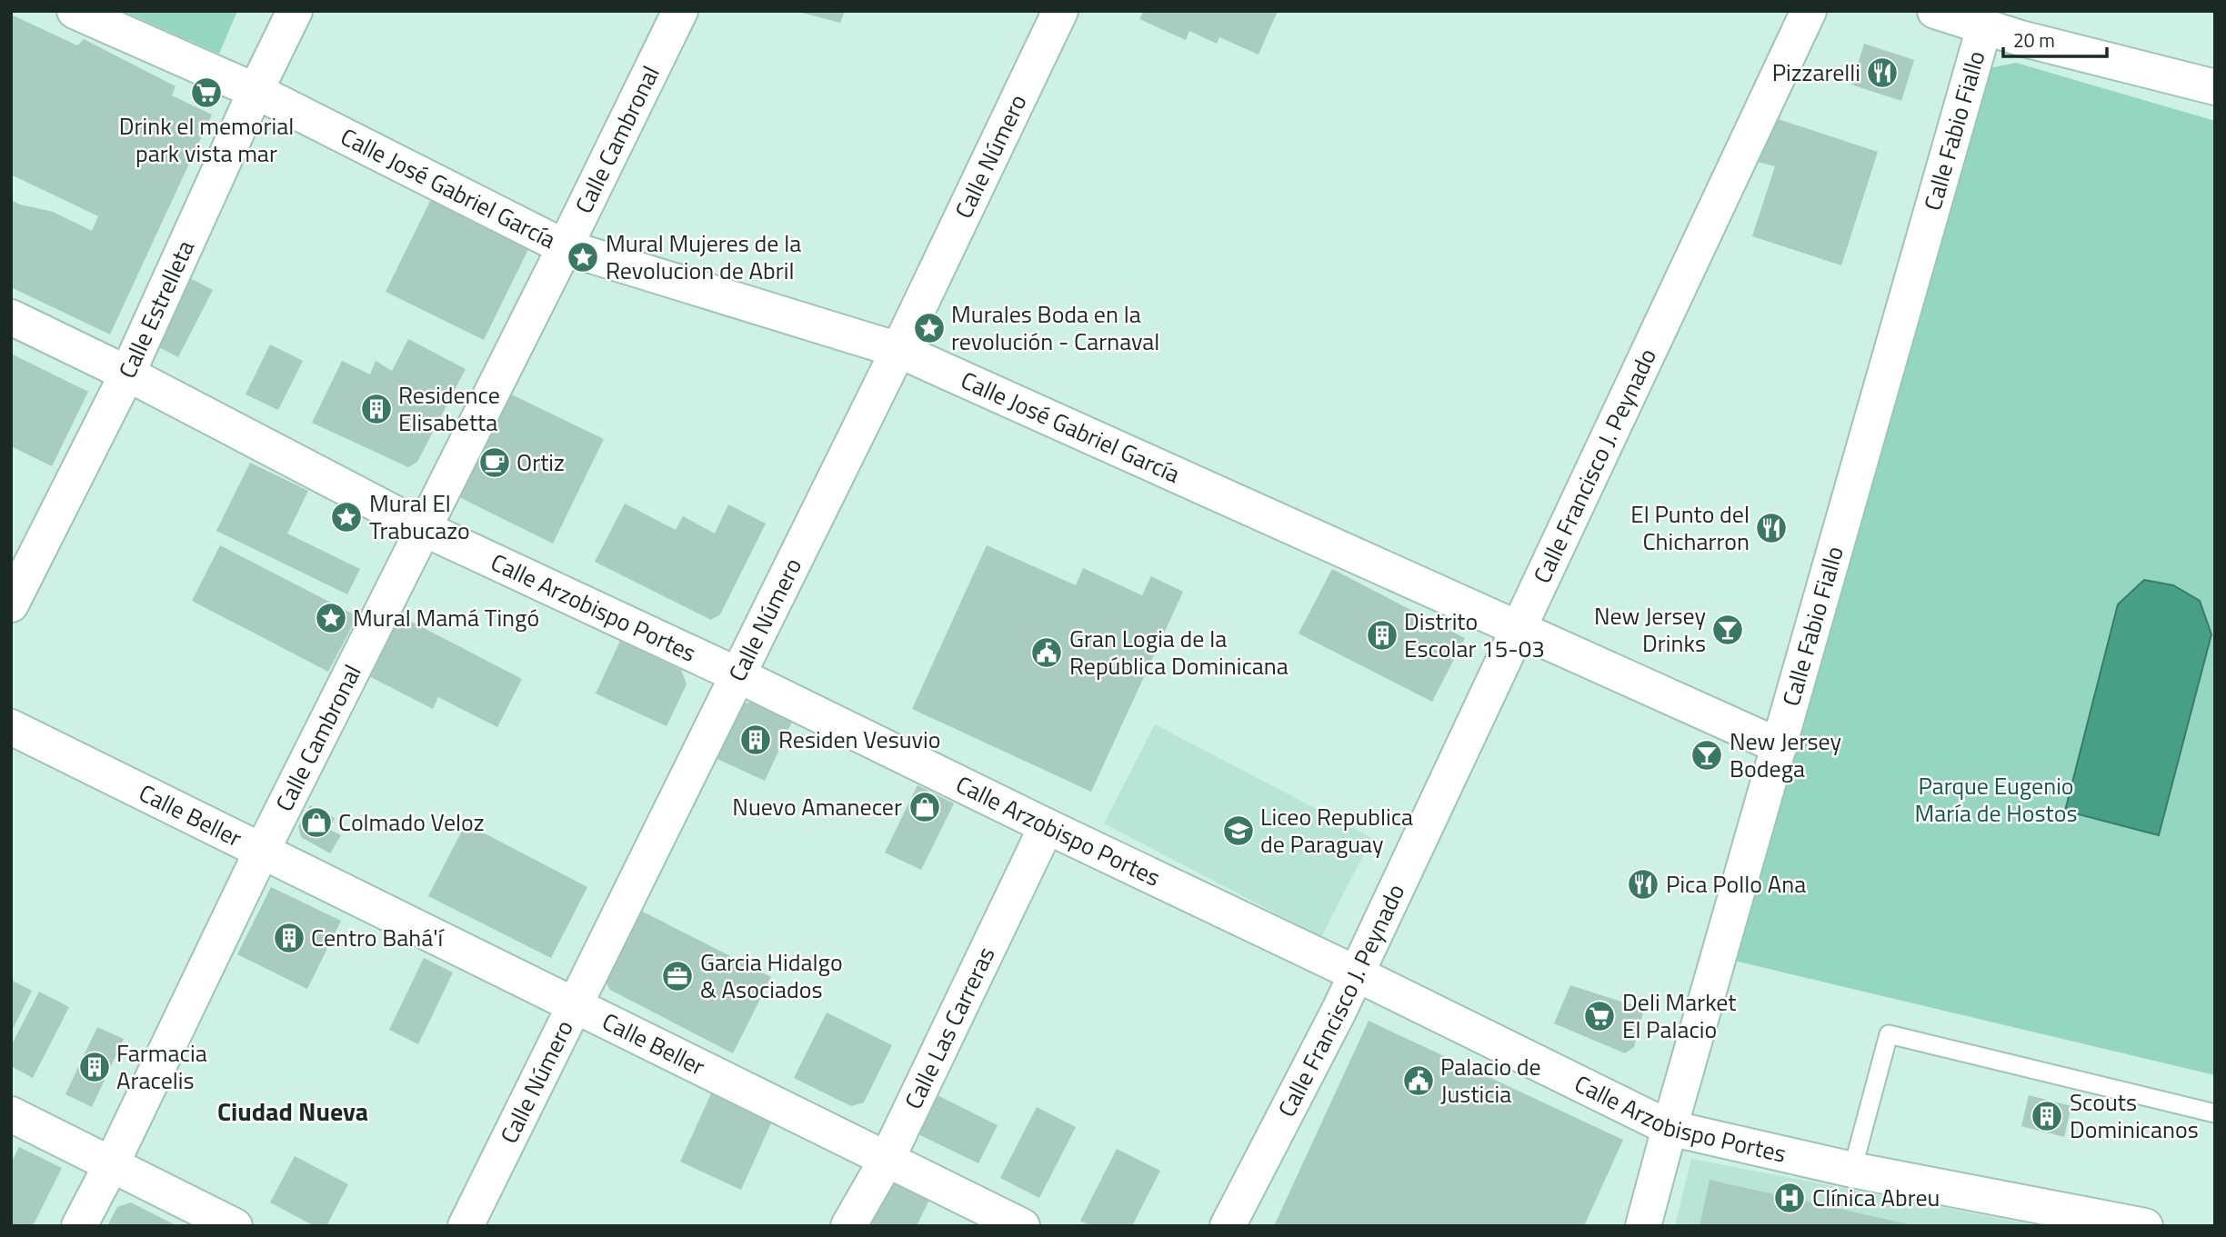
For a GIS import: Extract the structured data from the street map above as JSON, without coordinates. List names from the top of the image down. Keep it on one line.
{"streets":{"street":["Calle Fabio Fiallo","Calle Cambronal","Calle Número","Calle José Gabriel García","Calle Estrelleta","Calle Francisco J. Peynado","Calle Arzobispo Portes","Calle Beller","Calle Las Carreras"]},"crossings":[["Calle Fabio Fiallo","Calle José Gabriel García"],["Calle Fabio Fiallo","Calle Arzobispo Portes"],["Calle Cambronal","Calle José Gabriel García"],["Calle Cambronal","Calle Arzobispo Portes"],["Calle Cambronal","Calle Beller"],["Calle Número","Calle José Gabriel García"],["Calle Número","Calle Arzobispo Portes"],["Calle Número","Calle Beller"],["Calle José Gabriel García","Calle Estrelleta"],["Calle José Gabriel García","Calle Francisco J. Peynado"],["Calle Estrelleta","Calle Arzobispo Portes"],["Calle Francisco J. Peynado","Calle Arzobispo Portes"],["Calle Arzobispo Portes","Calle Las Carreras"],["Calle Beller","Calle Las Carreras"]],"districts":["Ciudad Nueva"],"parks":["Parque Eugenio María de Hostos"],"places":{"restaurant":["Pizzarelli","El Punto del Chicharron","Pica Pollo Ana"],"supermarket":["Drink el memorial park vista mar","Deli Market El Palacio"],"place":["Mural Mujeres de la Revolucion de Abril","Murales Boda en la revolución - Carnaval","Mural El Trabucazo","Mural Mamá Tingó"],"building":["Residence Elisabetta","Distrito Escolar 15-03","Residen Vesuvio","Centro Bahá'í","Farmacia Aracelis","Scouts Dominicanos"],"cafe":["Ortiz"],"bar":["New Jersey Drinks","New Jersey Bodega"],"public building":["Gran Logia de la República Dominicana","Palacio de Justicia"],"shop":["Nuevo Amanecer","Colmado Veloz"],"school or university":["Liceo Republica de Paraguay"],"office":["Garcia Hidalgo & Asociados"],"hospital":["Clínica Abreu"]},"scale_bar":"20 m"}
